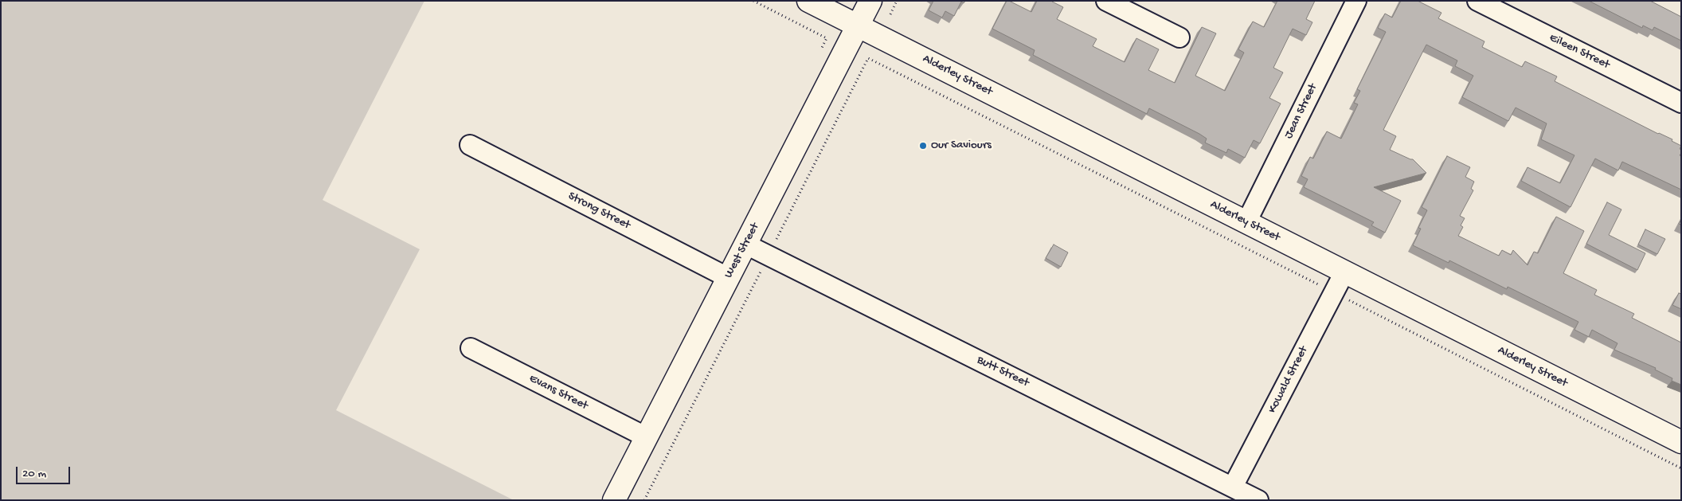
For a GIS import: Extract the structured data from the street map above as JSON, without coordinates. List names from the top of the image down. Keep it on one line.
{"streets":{"street":["Eileen Street","Alderley Street","Jean Street","Strong Street","West Street","Butt Street","Kowald Street","Evans Street"]},"crossings":[["Alderley Street","Jean Street"],["Alderley Street","West Street"],["Alderley Street","Kowald Street"],["Strong Street","West Street"],["West Street","Butt Street"],["West Street","Evans Street"],["Butt Street","Kowald Street"]],"places":["Our Saviours"],"scale_bar":"20 m"}
